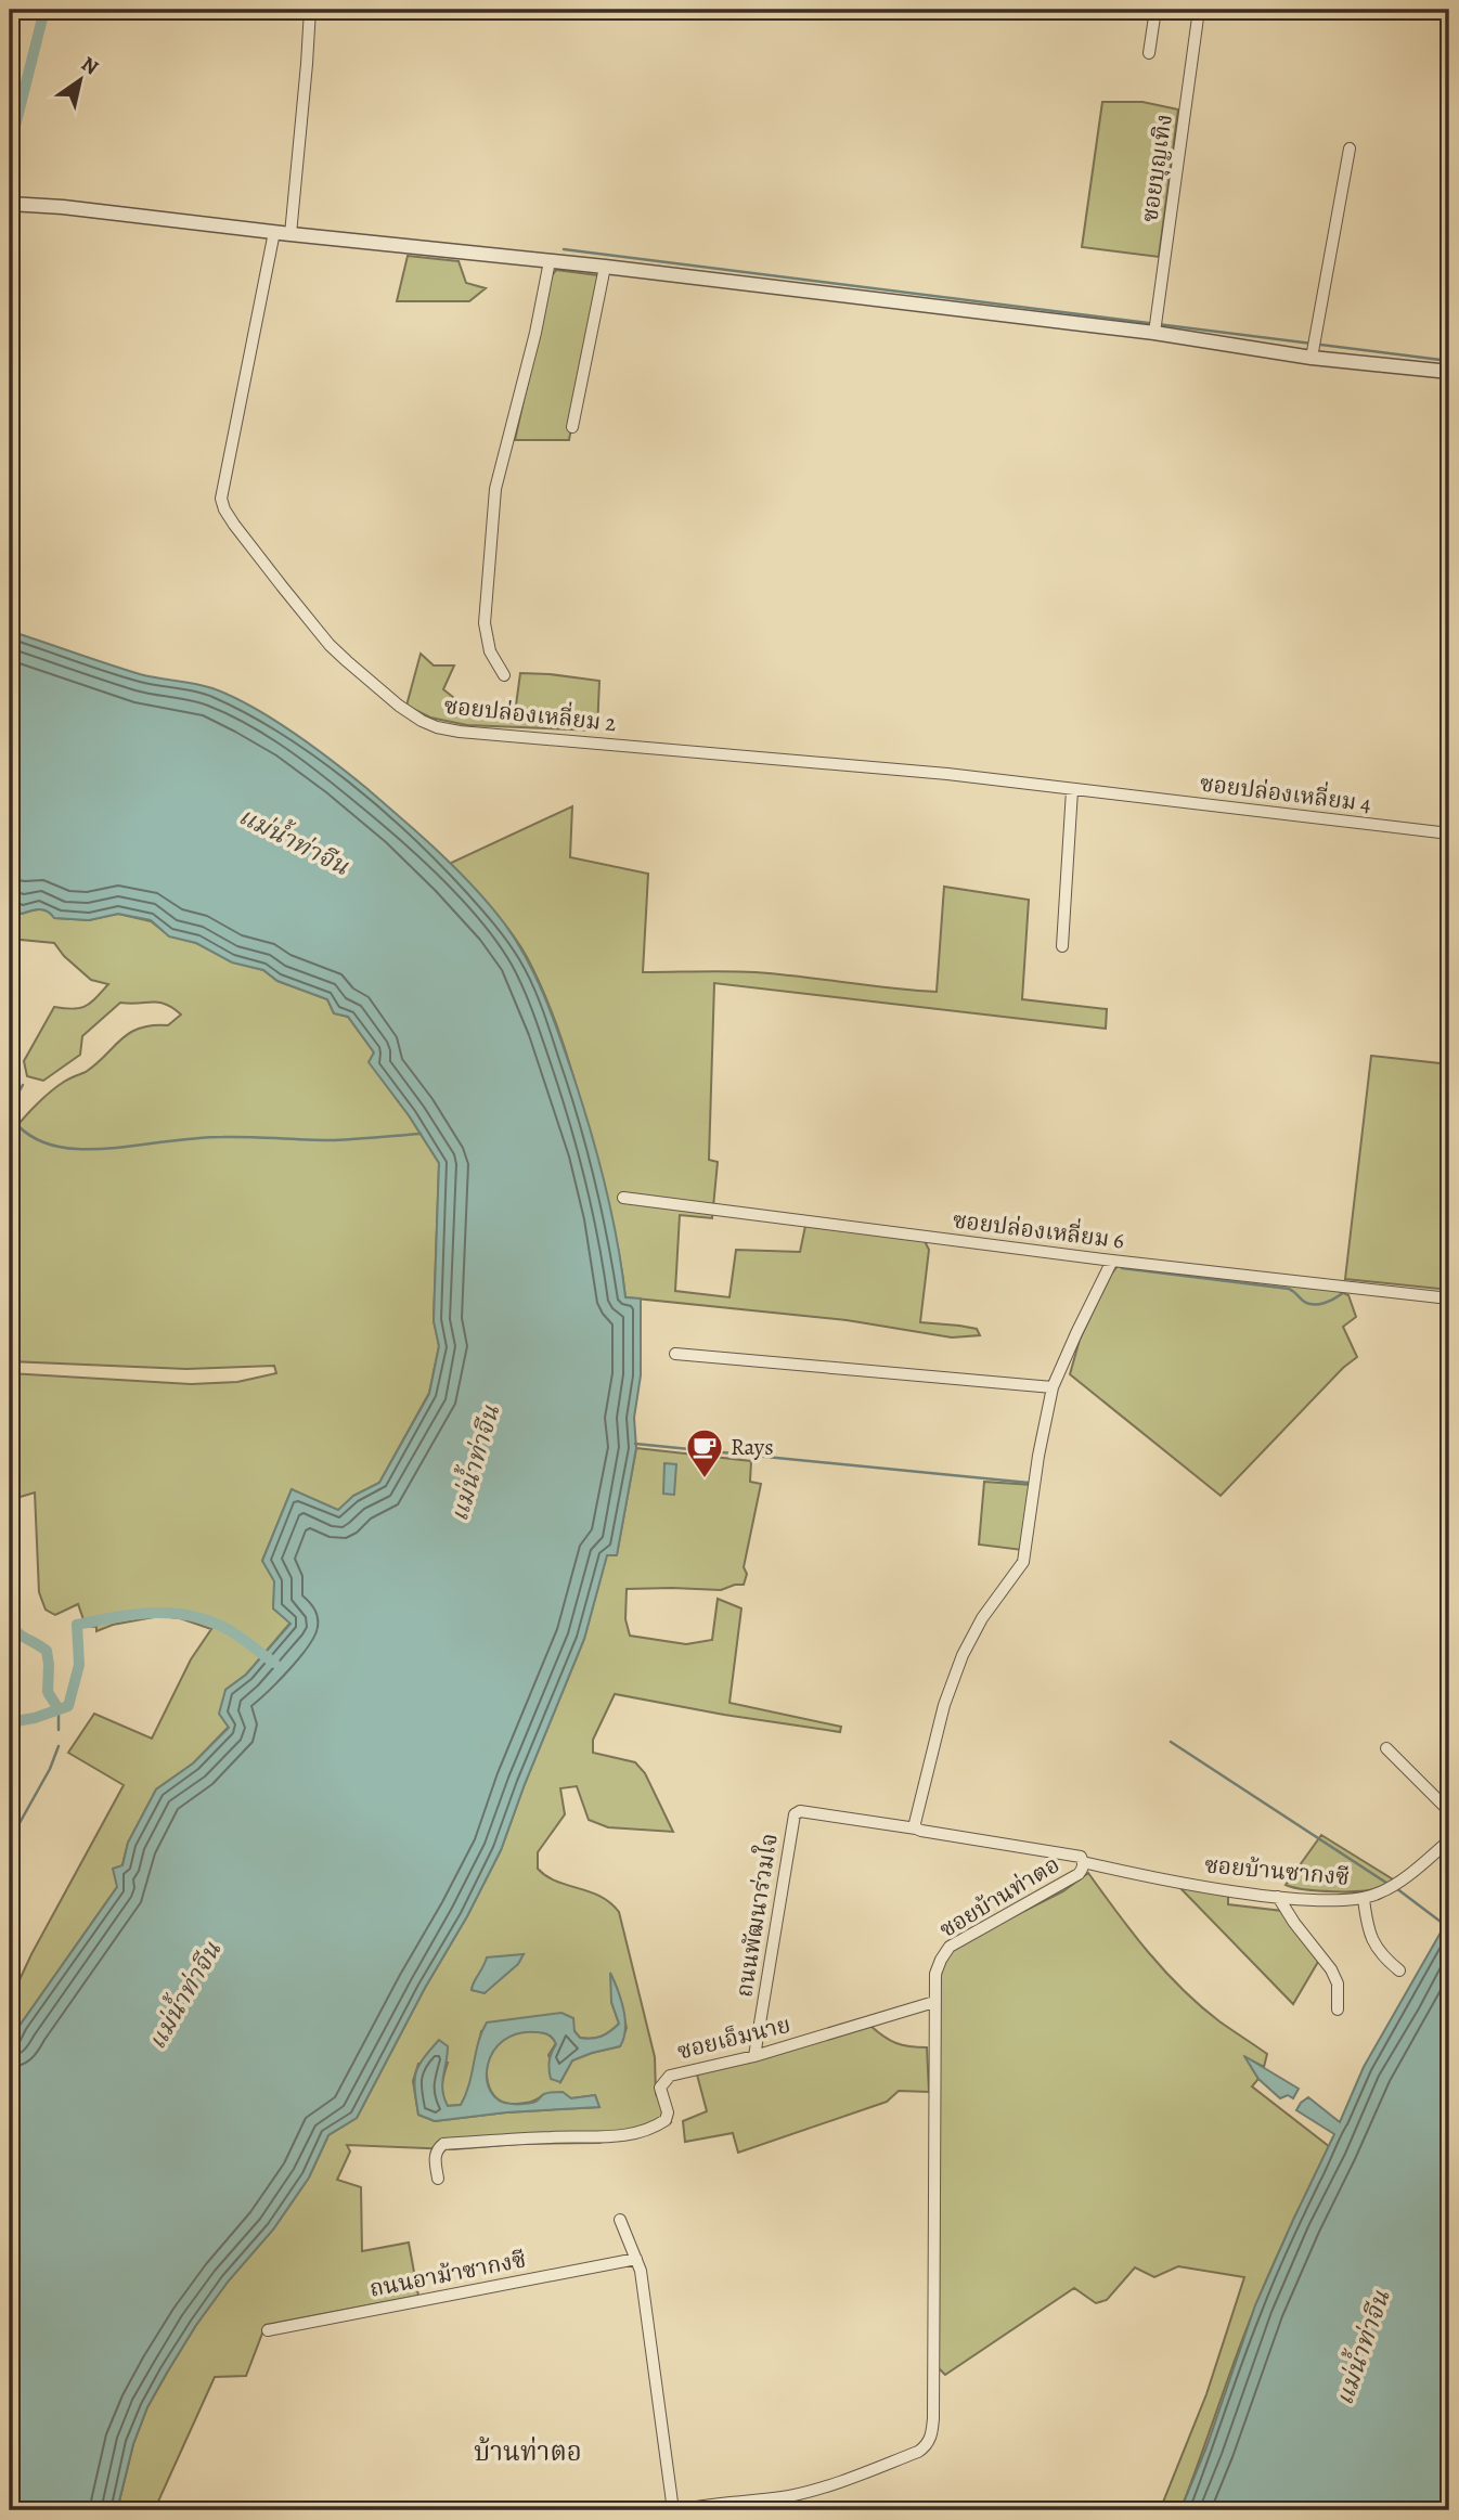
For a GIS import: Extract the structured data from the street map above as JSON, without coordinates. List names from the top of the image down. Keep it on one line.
{"streets":{"street":["ซอยบุญเทิง","ซอยปล่องเหลี่ยม 2","ซอยปล่องเหลี่ยม 4","ซอยปล่องเหลี่ยม 6","ซอยบ้านซากงซี","ซอยบ้านท่าตอ","ถนนพัฒนาร่วมใจ","ซอยเอ็มนาย","ถนนอาม้าซากงซี"]},"crossings":[["ซอยปล่องเหลี่ยม 2","ซอยปล่องเหลี่ยม 4"],["ซอยบ้านซากงซี","ซอยบ้านท่าตอ"],["ซอยบ้านท่าตอ","ถนนพัฒนาร่วมใจ"],["ซอยบ้านท่าตอ","ซอยเอ็มนาย"],["ถนนพัฒนาร่วมใจ","ซอยเอ็มนาย"]],"districts":["บ้านท่าตอ"],"water":["แม่น้ำท่าจีน"],"places":{"cafe":["Rays"]},"north":"top right"}
